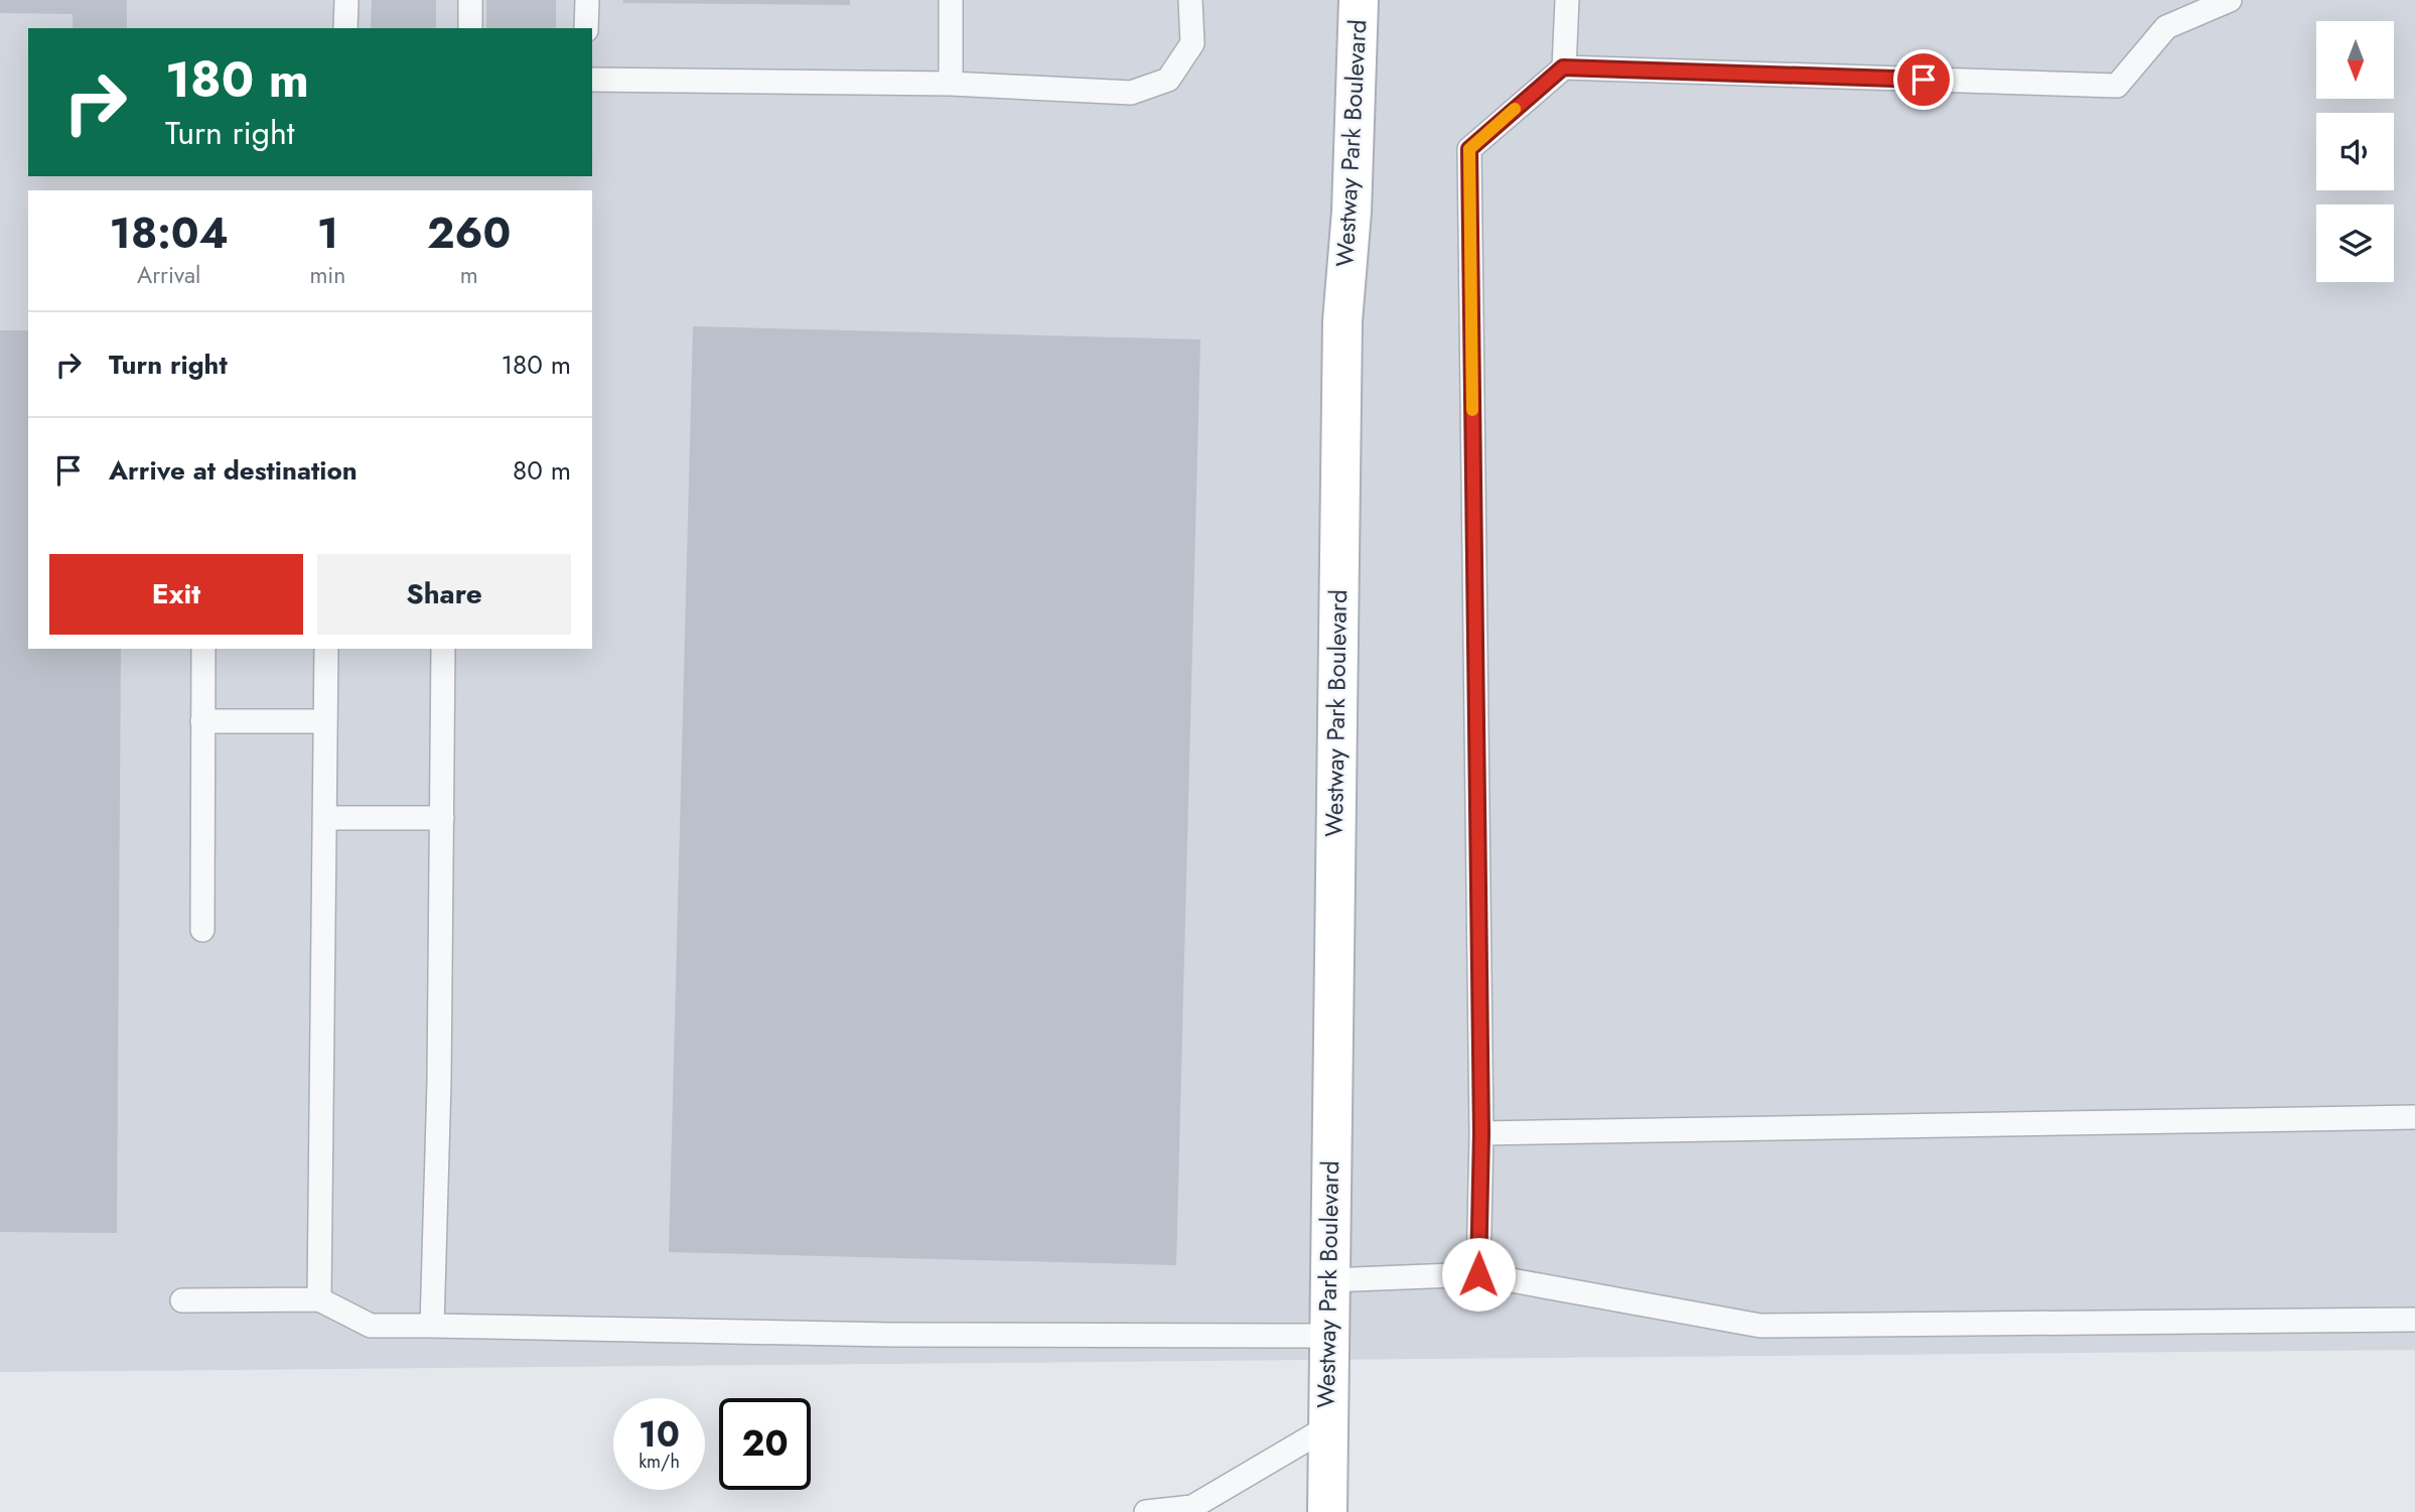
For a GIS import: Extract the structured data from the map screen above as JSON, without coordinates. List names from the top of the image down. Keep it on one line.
{"streets":{"street":["Westway Park Boulevard"]},"north":"bottom","page":{"turn":["180 m","Turn right"],"eta":["18:04","Arrival","1","min","260","m"],"list":[{"name":"Turn right","value":"180 m"},{"name":"Arrive at destination","value":"80 m"}],"buttons":["Exit","Share"],"speed":"10 km/h","limit":"20"}}
